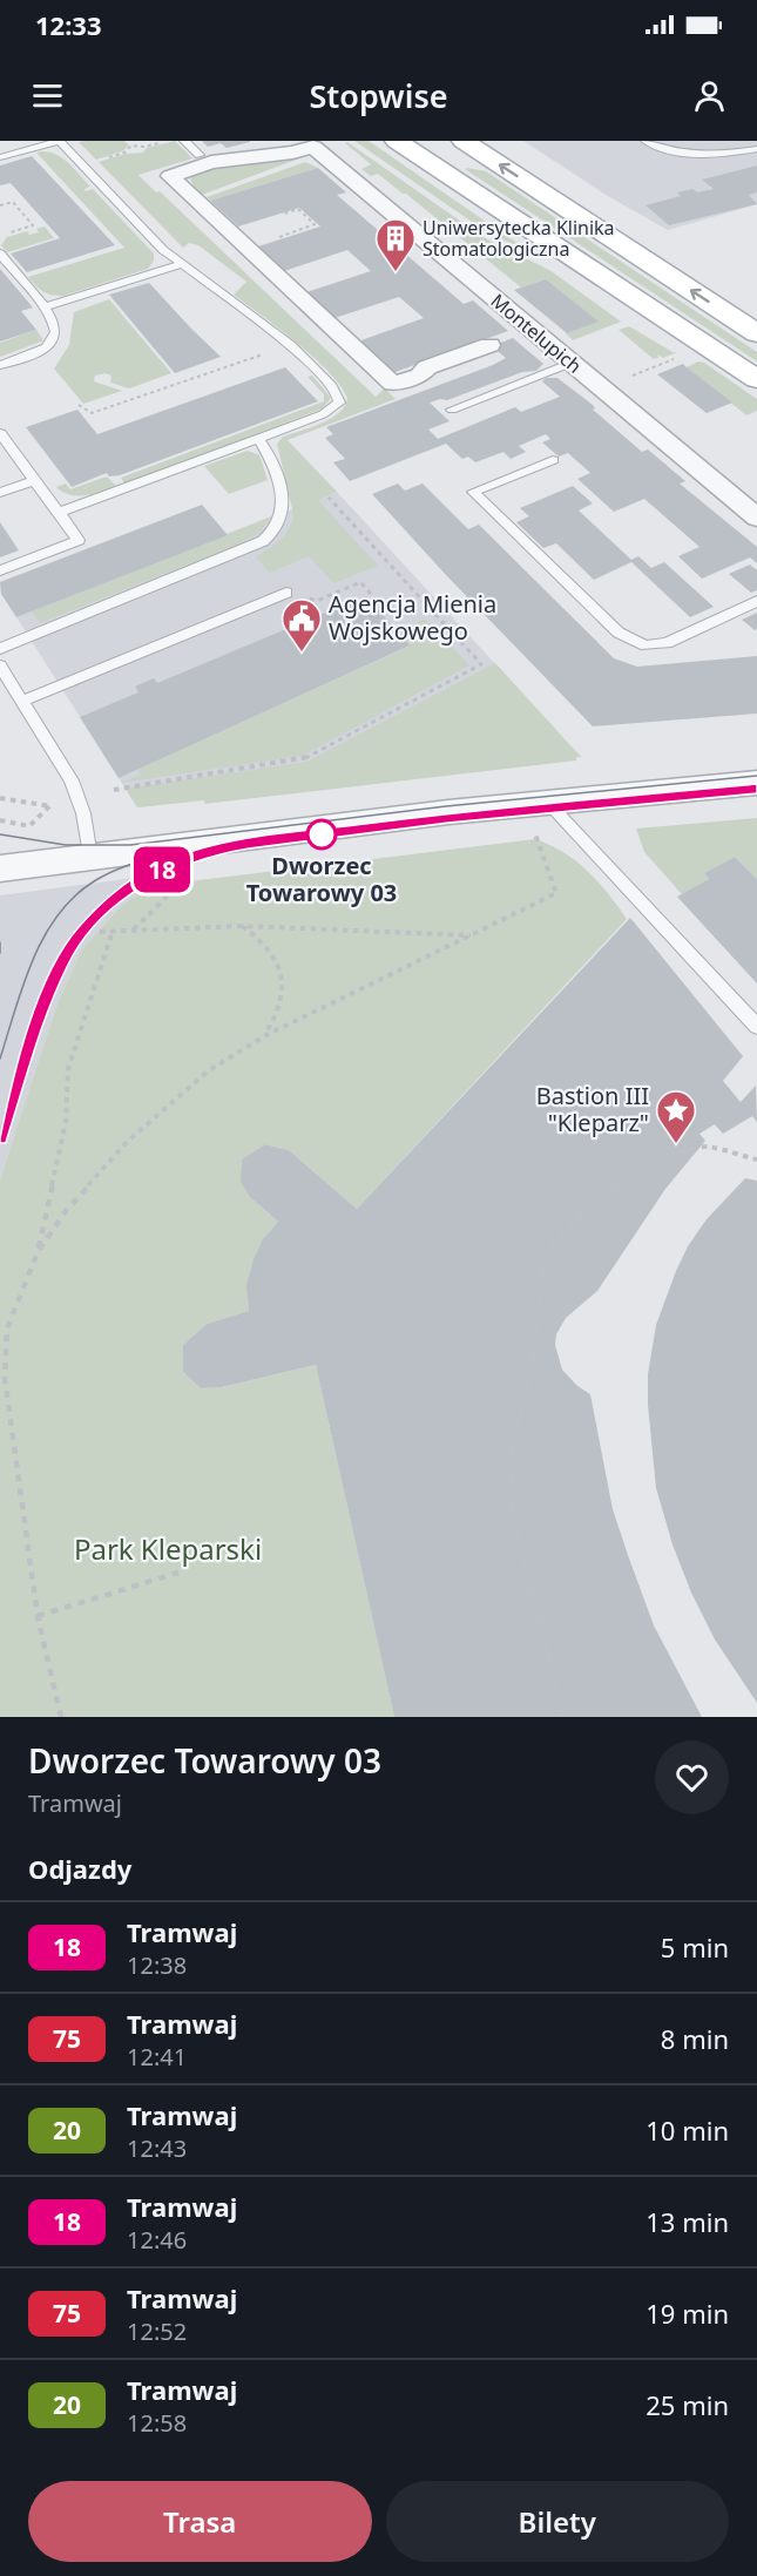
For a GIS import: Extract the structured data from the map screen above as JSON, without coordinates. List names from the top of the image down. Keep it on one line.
{"streets":{"street":["Montelupich"]},"parks":["Park Kleparski"],"places":{"building":["Uniwersytecka Klinika Stomatologiczna"],"public building":["Agencja Mienia Wojskowego"],"other":["Dworzec Towarowy 03"],"place":["Bastion III \"Kleparz\""]},"lines":["tram line 18"],"page":{"status":"12:33","header":"Stopwise","on_map":"18","heading":[["Dworzec Towarowy 03","Tramwaj"],"Odjazdy"],"list":[{"mark":"18","name":"Tramwaj","note":"12:38","value":"5 min"},{"mark":"75","name":"Tramwaj","note":"12:41","value":"8 min"},{"mark":"20","name":"Tramwaj","note":"12:43","value":"10 min"},{"mark":"18","name":"Tramwaj","note":"12:46","value":"13 min"},{"mark":"75","name":"Tramwaj","note":"12:52","value":"19 min"},{"mark":"20","name":"Tramwaj","note":"12:58","value":"25 min"}],"buttons":["Trasa","Bilety"]}}
